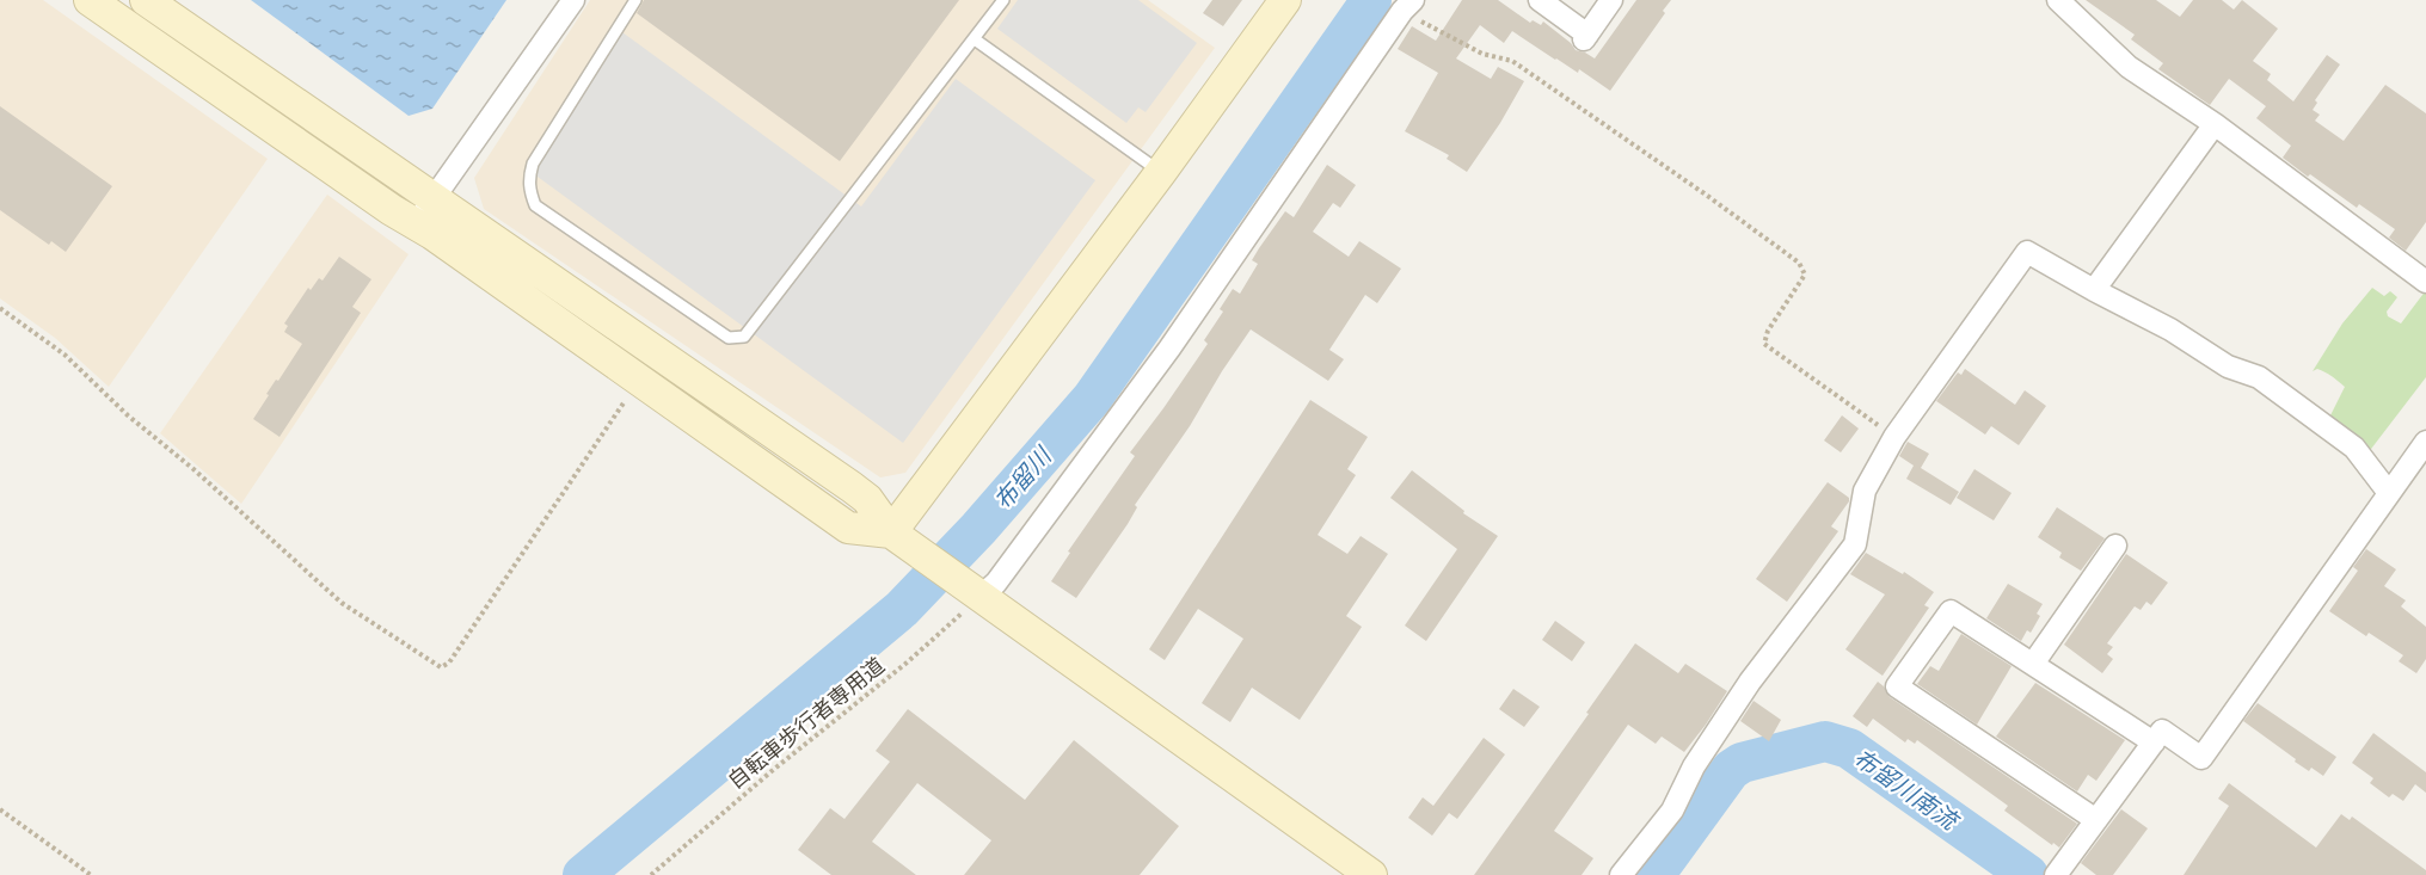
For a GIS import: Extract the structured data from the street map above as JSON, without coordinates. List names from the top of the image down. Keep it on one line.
{"streets":{"path":["自転車歩行者専用道"]},"water":["布留川","布留川南流"]}
